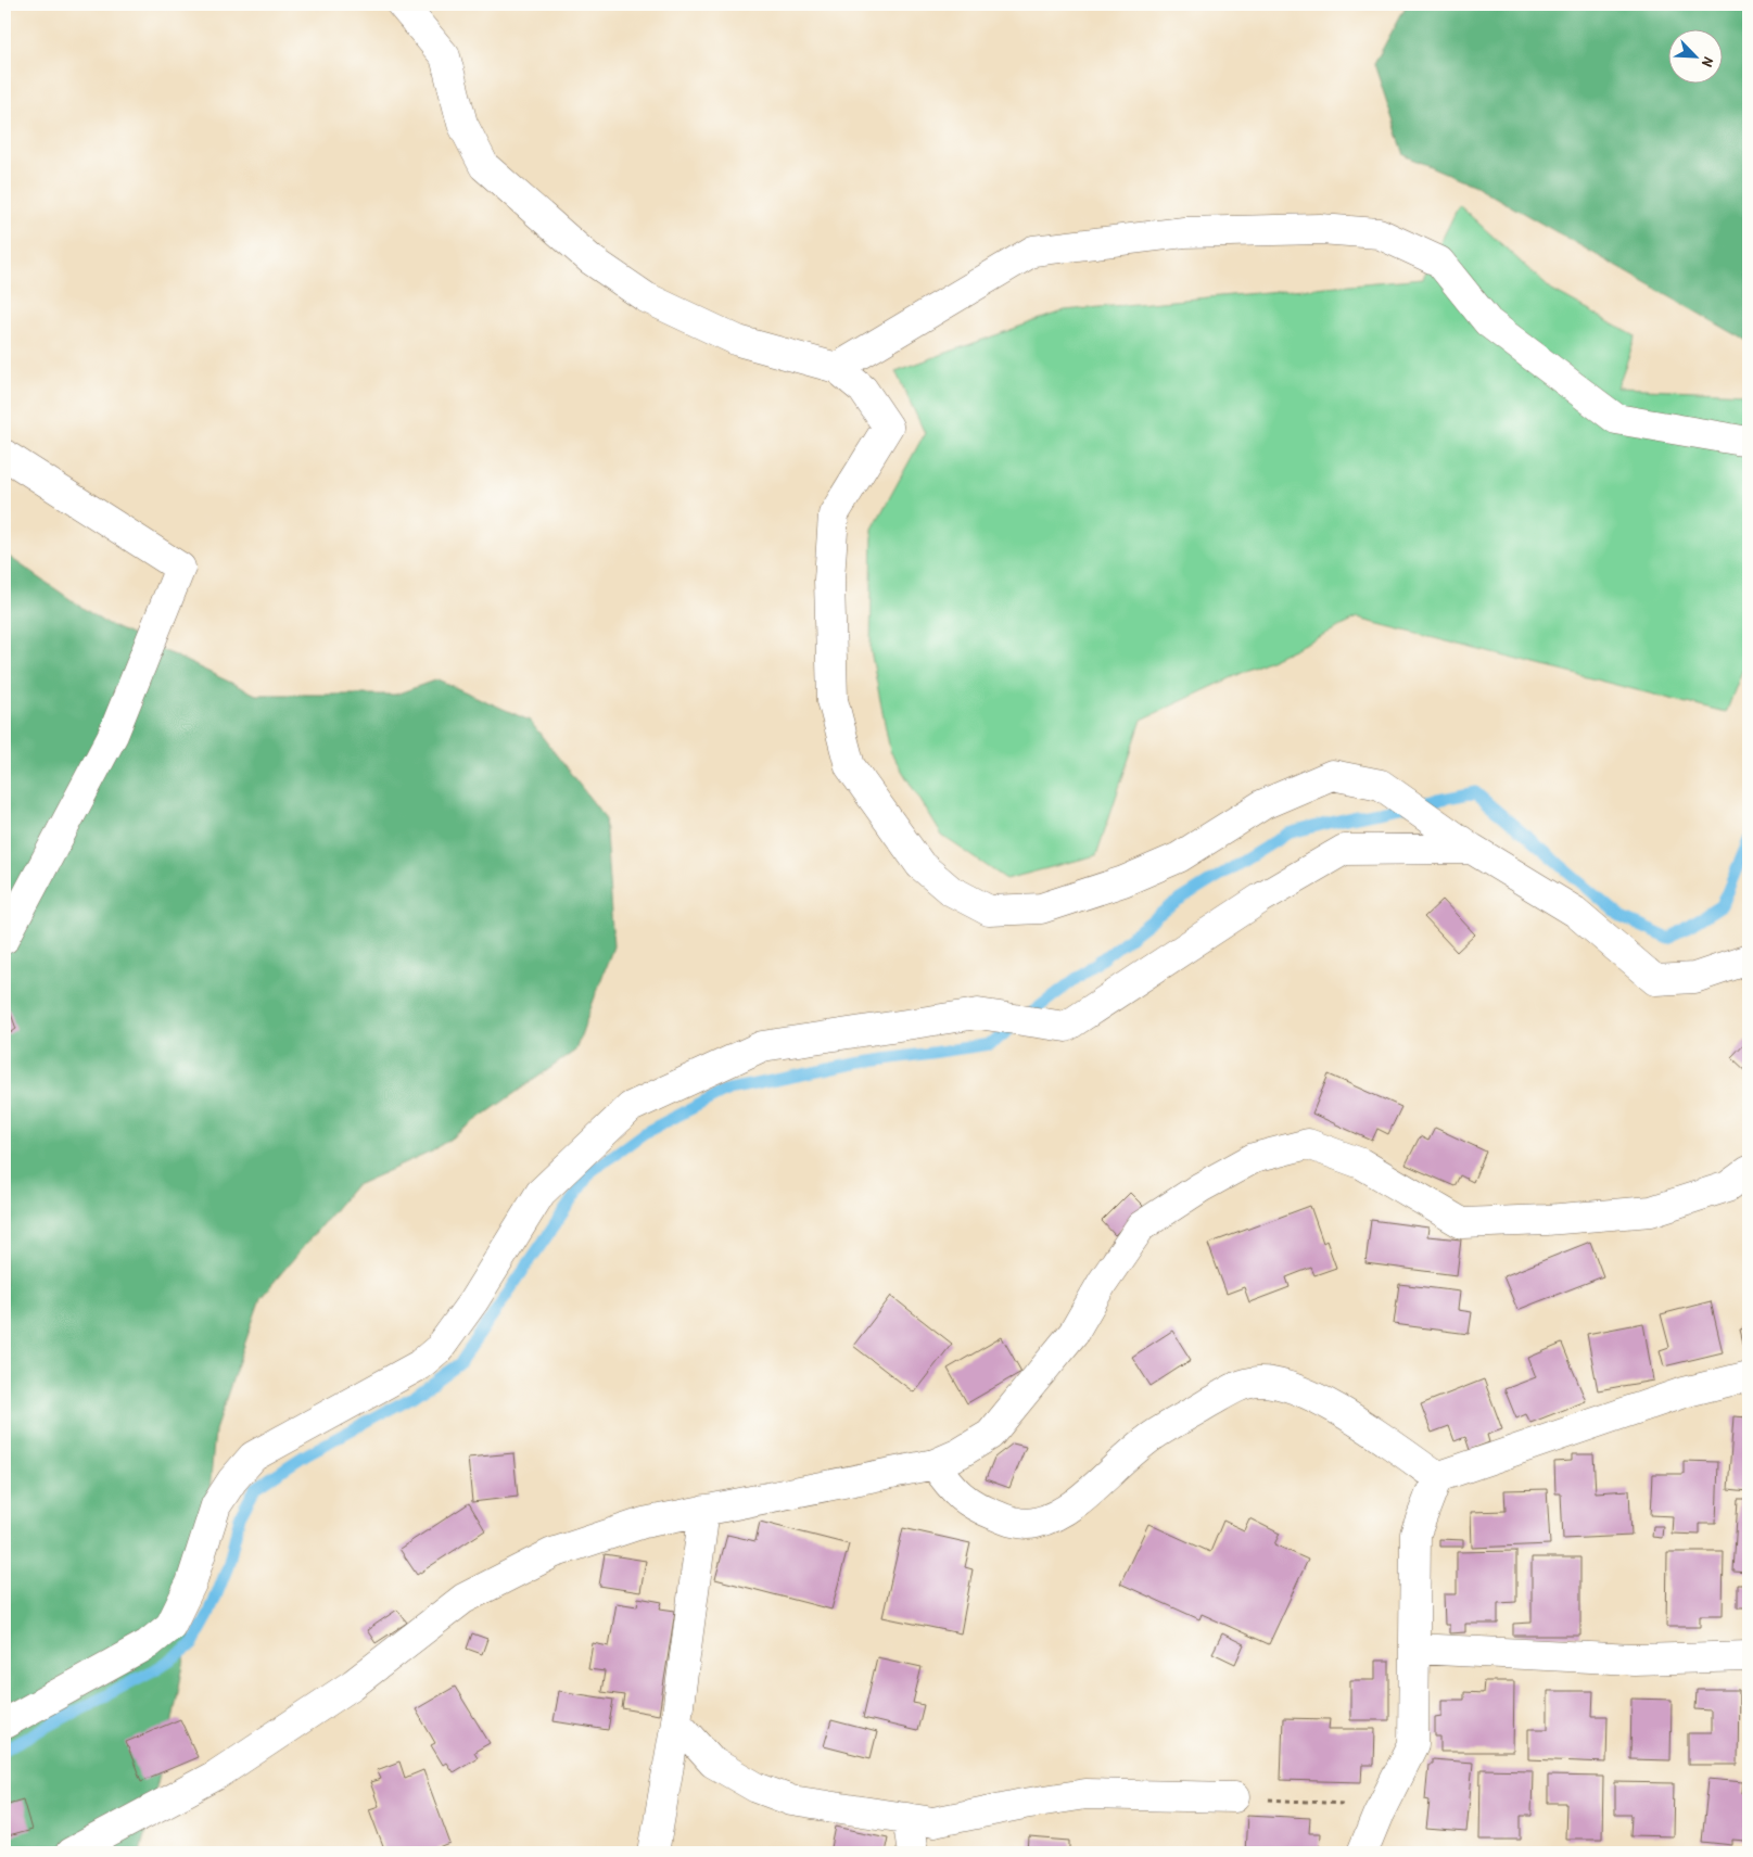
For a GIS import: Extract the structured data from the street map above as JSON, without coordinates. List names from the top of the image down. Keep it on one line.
{"north":"bottom right"}
